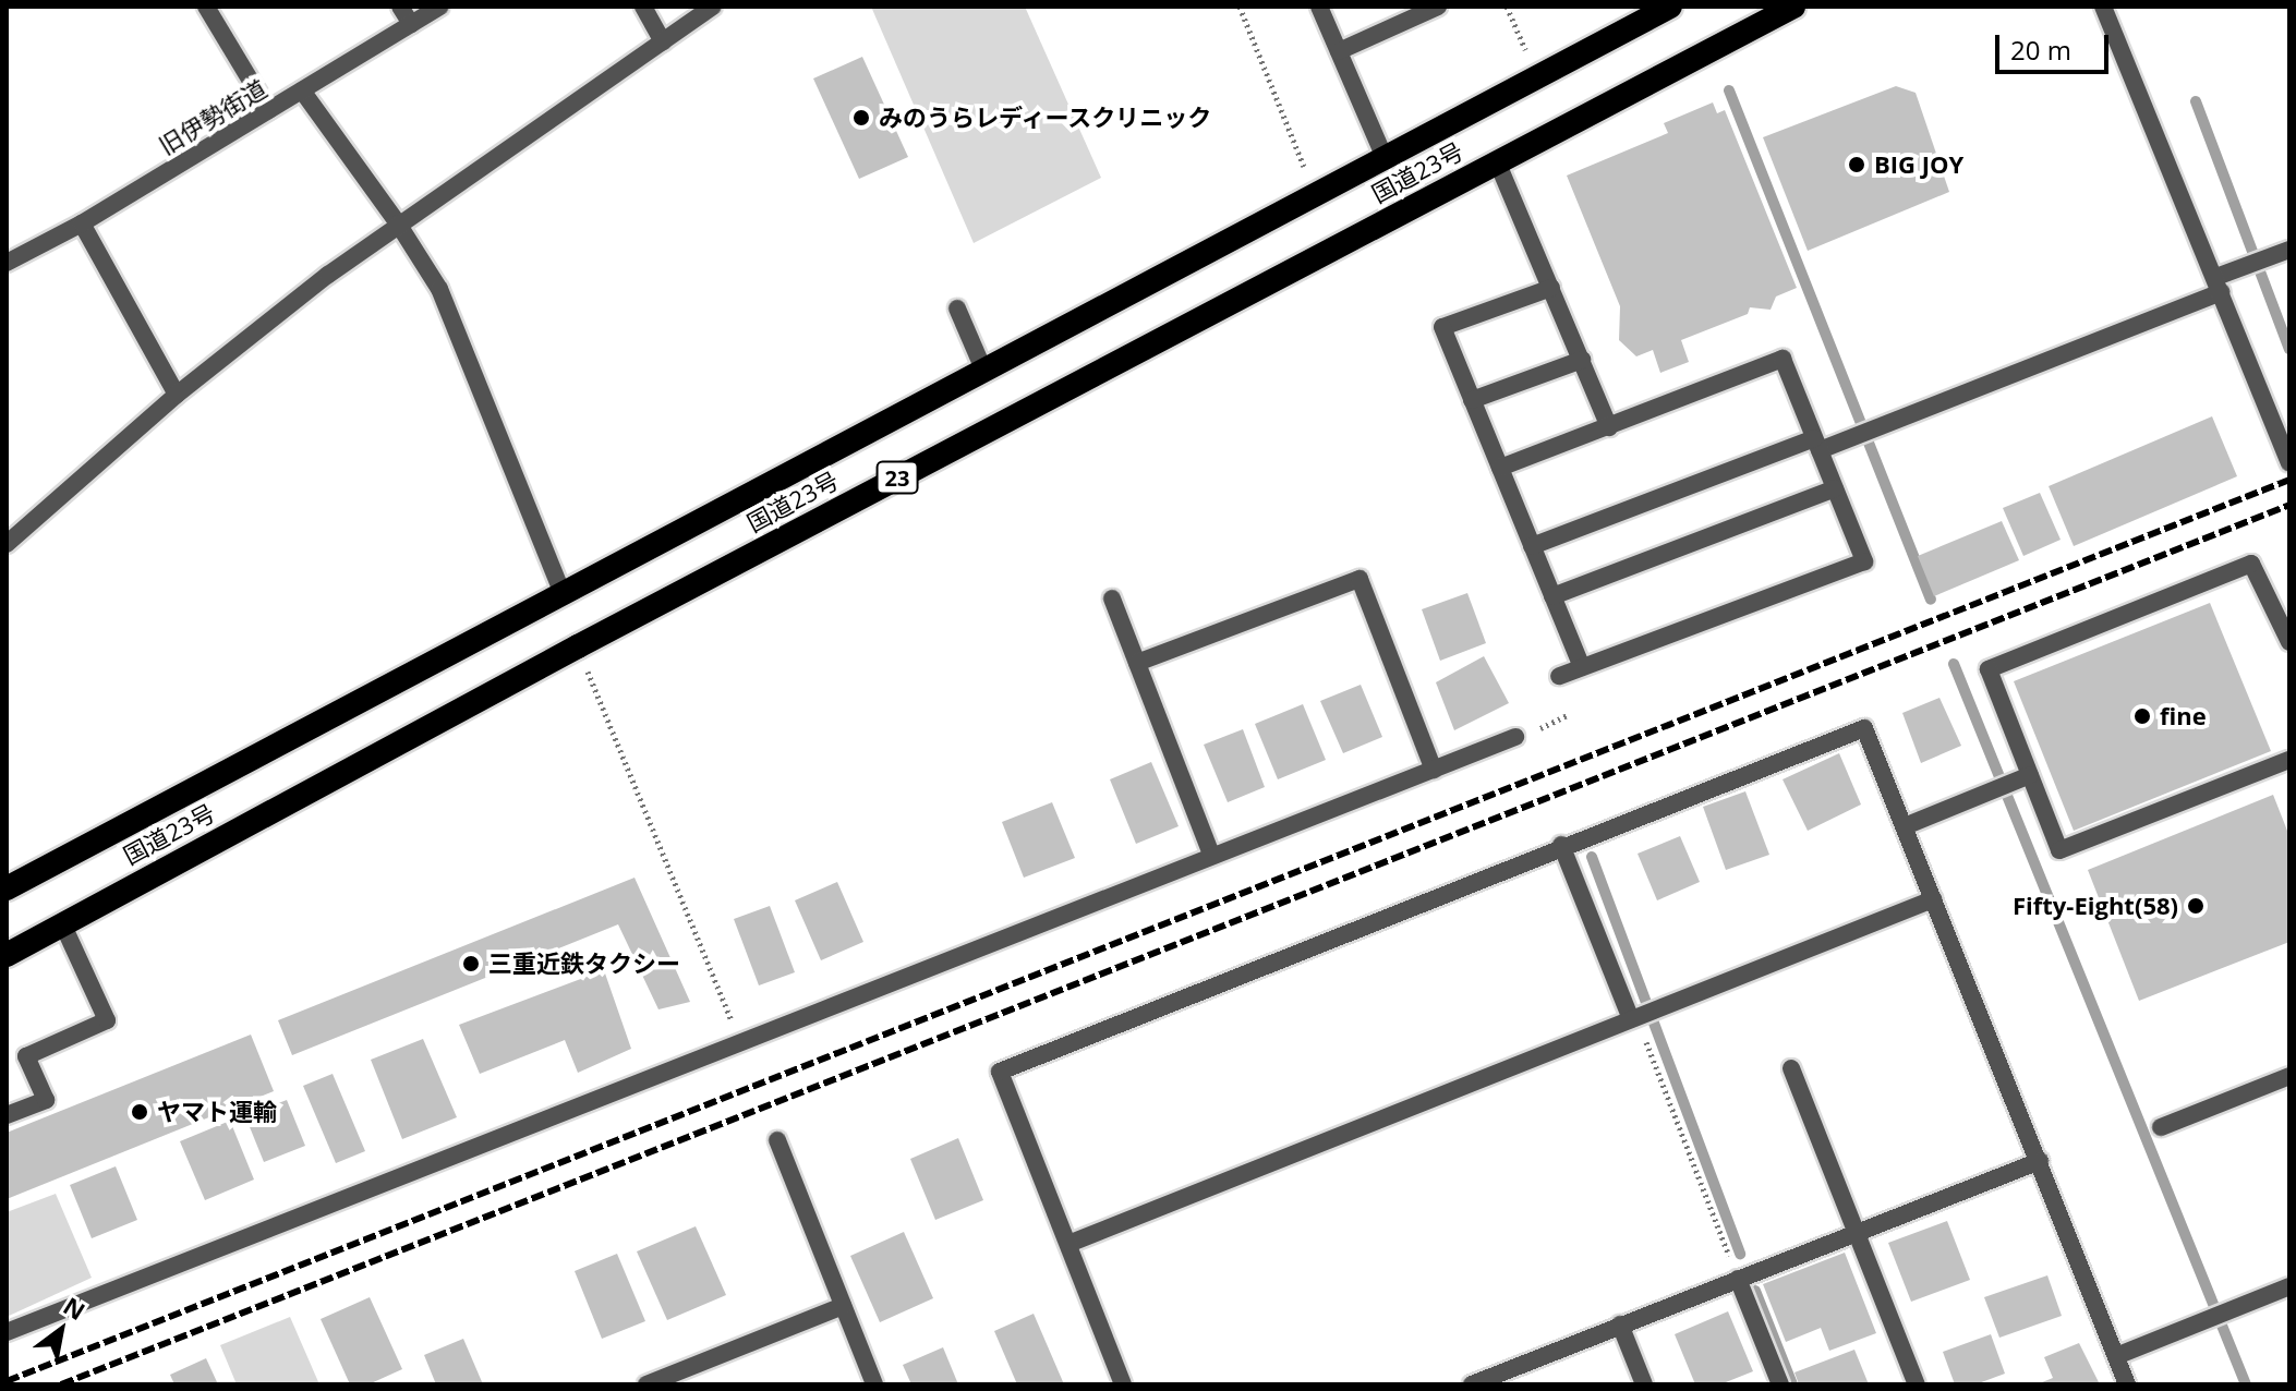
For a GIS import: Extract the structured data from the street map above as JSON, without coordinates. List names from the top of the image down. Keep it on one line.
{"streets":{"highway":["国道23号","23"],"street":["旧伊勢街道"]},"places":["みのうらレディースクリニック","BIG JOY","fine","Fifty-Eight(58)","三重近鉄タクシー","ヤマト運輸"],"scale_bar":"20 m","north":"top right"}
